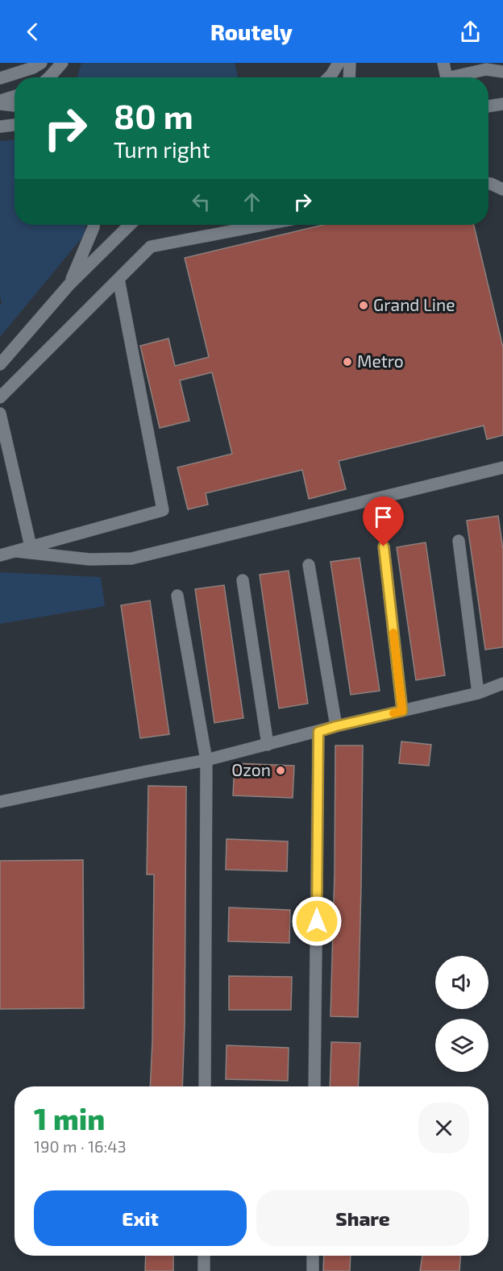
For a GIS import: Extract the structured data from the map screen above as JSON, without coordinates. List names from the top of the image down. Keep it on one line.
{"places":["Grand Line","Metro","Ozon"],"page":{"header":"Routely","turn":["80 m","Turn right"],"heading":["1 min","190 m · 16:43"],"buttons":["Exit","Share"]}}
